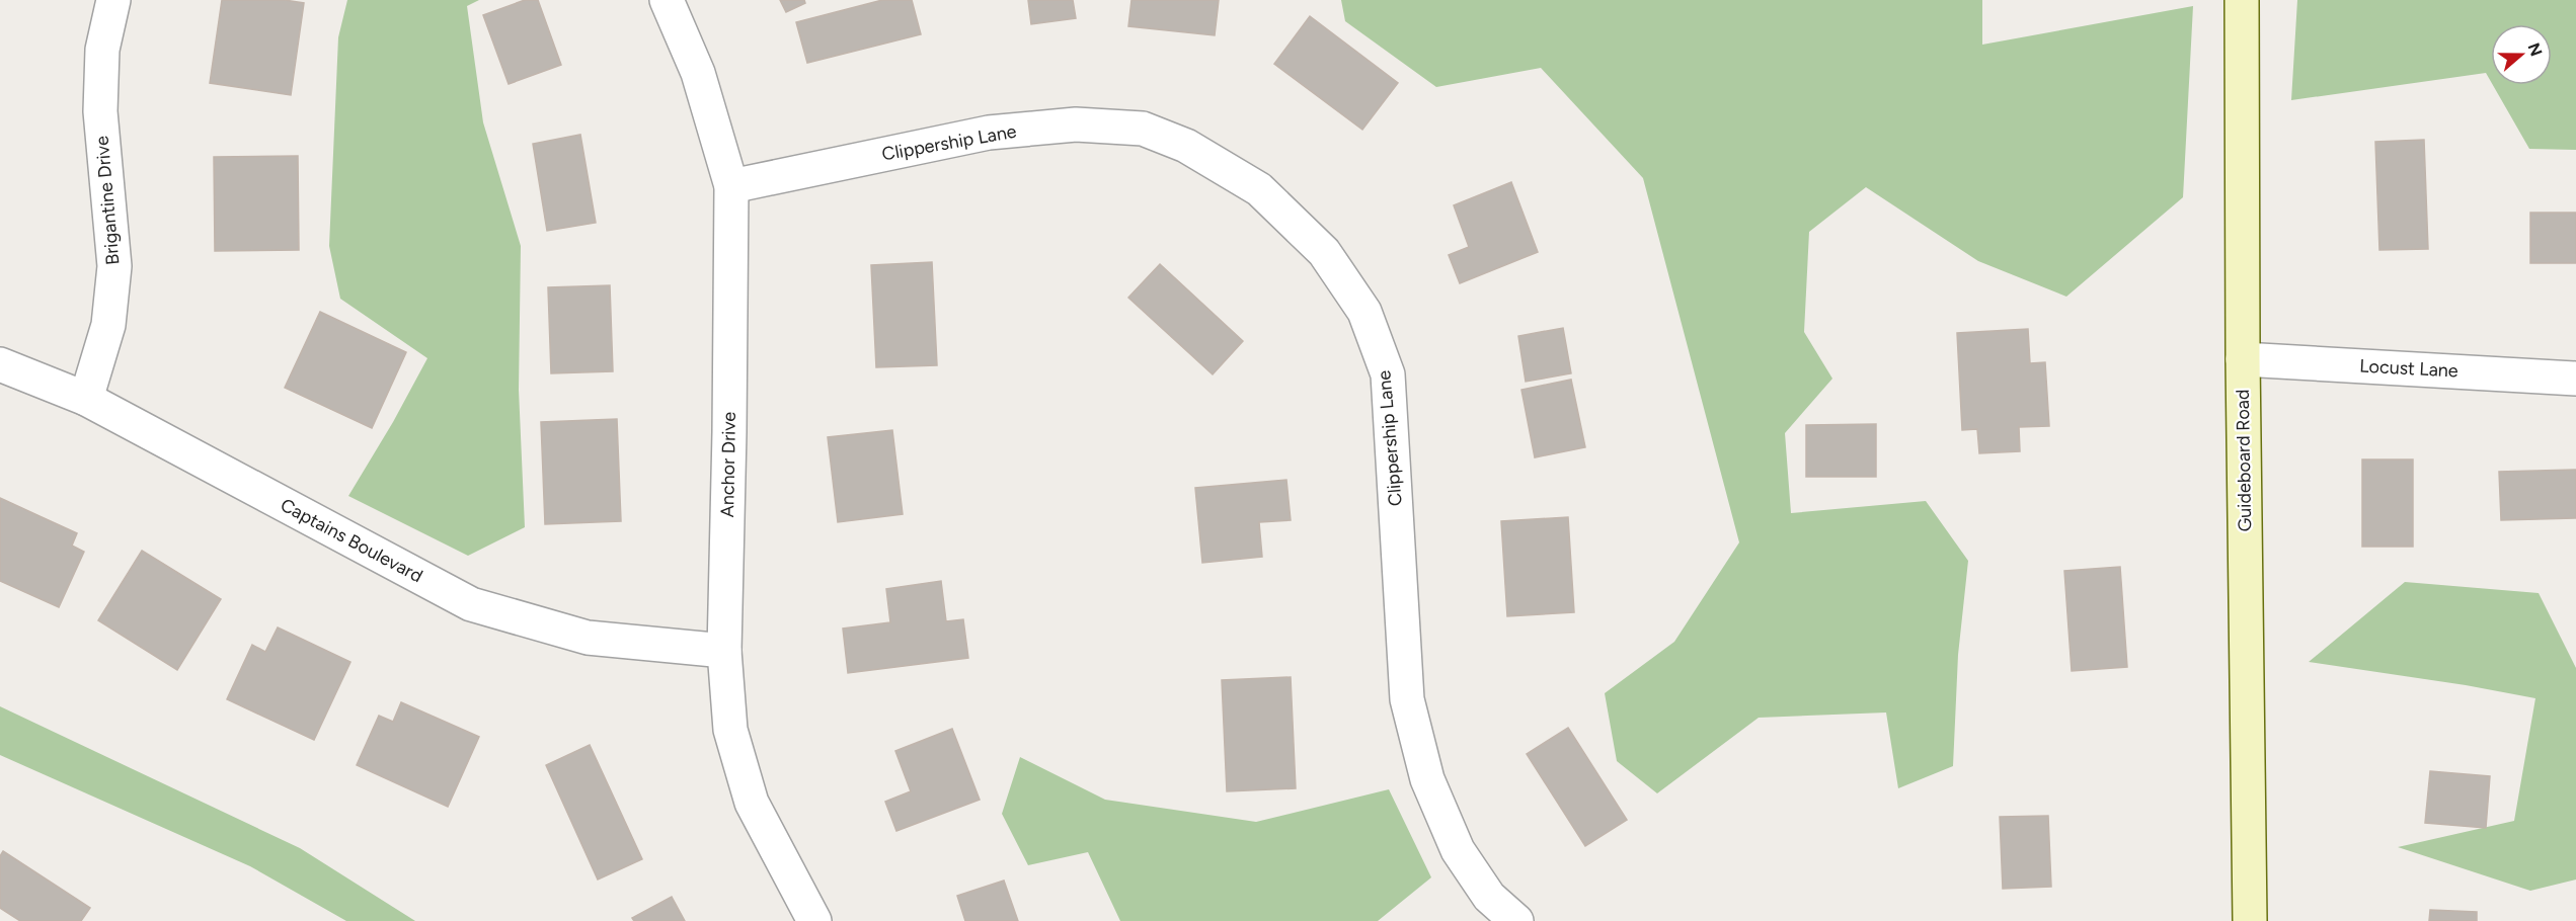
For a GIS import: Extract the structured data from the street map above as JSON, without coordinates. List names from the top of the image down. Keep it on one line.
{"streets":{"street":["Clippership Lane","Brigantine Drive","Locust Lane","Guideboard Road","Anchor Drive","Captains Boulevard"]},"crossings":[["Clippership Lane","Anchor Drive"],["Brigantine Drive","Captains Boulevard"],["Locust Lane","Guideboard Road"],["Anchor Drive","Captains Boulevard"]],"north":"right"}
